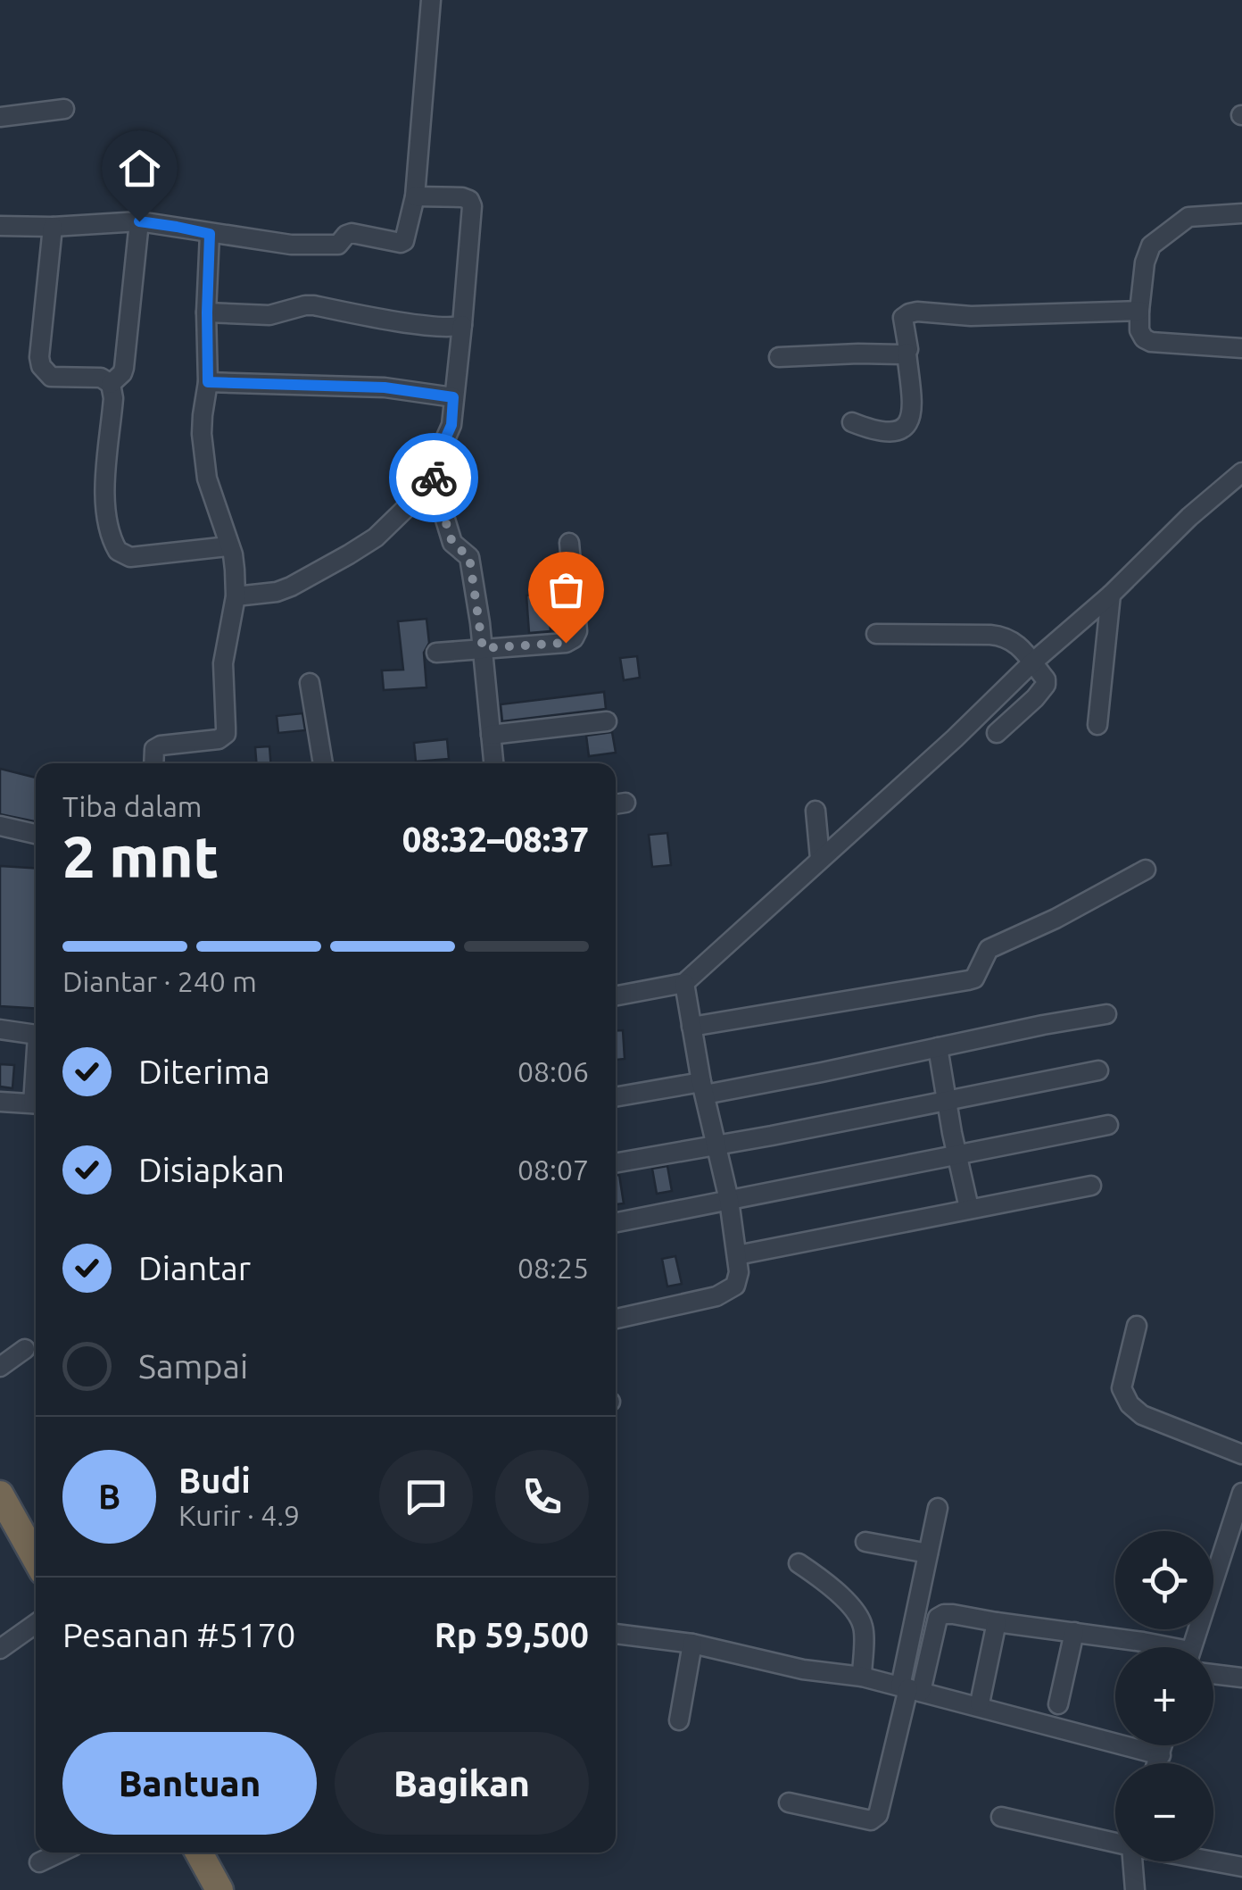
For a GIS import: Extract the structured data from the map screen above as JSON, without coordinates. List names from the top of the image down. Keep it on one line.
{"page":{"heading":["2 mnt","Tiba dalam","08:32–08:37"],"panel":["Budi","Kurir · 4.9","Pesanan #5170","Rp 59,500"],"bar":"Diantar · 240 m","list":[["Diterima","08:06"],["Disiapkan","08:07"],["Diantar","08:25"],"Sampai"],"round":"B","map_buttons":["+","−"],"buttons":["Bantuan","Bagikan"]}}
